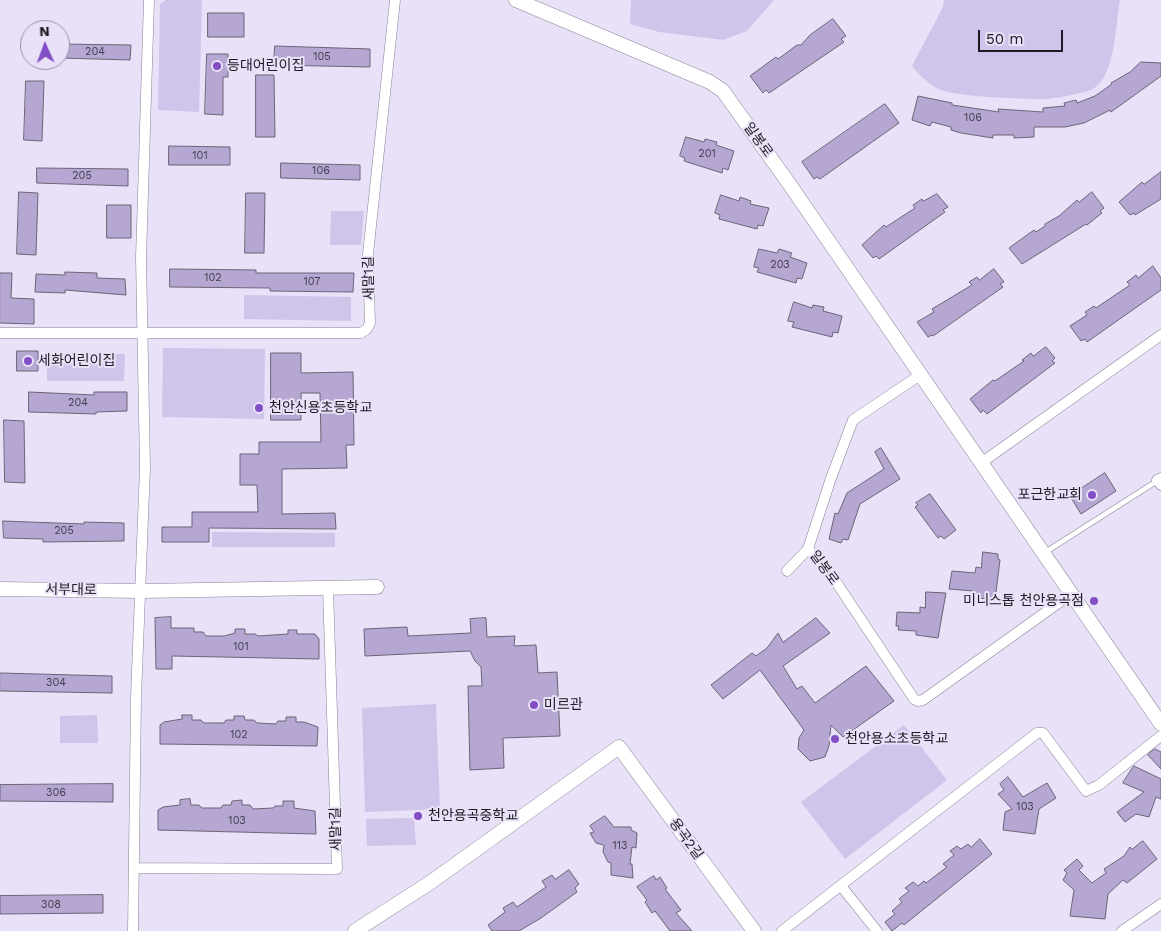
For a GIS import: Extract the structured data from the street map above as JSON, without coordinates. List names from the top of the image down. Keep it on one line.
{"streets":{"street":["일봉로","새말1길","서부대로","용곡2길"]},"places":["등대어린이집","세화어린이집","천안신용초등학교","포근한교회","미니스톱 천안용곡점","미르관","천안용소초등학교","천안용곡중학교"],"house_numbers":["204","105","106","201","101","106","205","203","102","107","204","205","101","304","102","306","103","103","113","308"],"scale_bar":"50 m","north":"top"}
